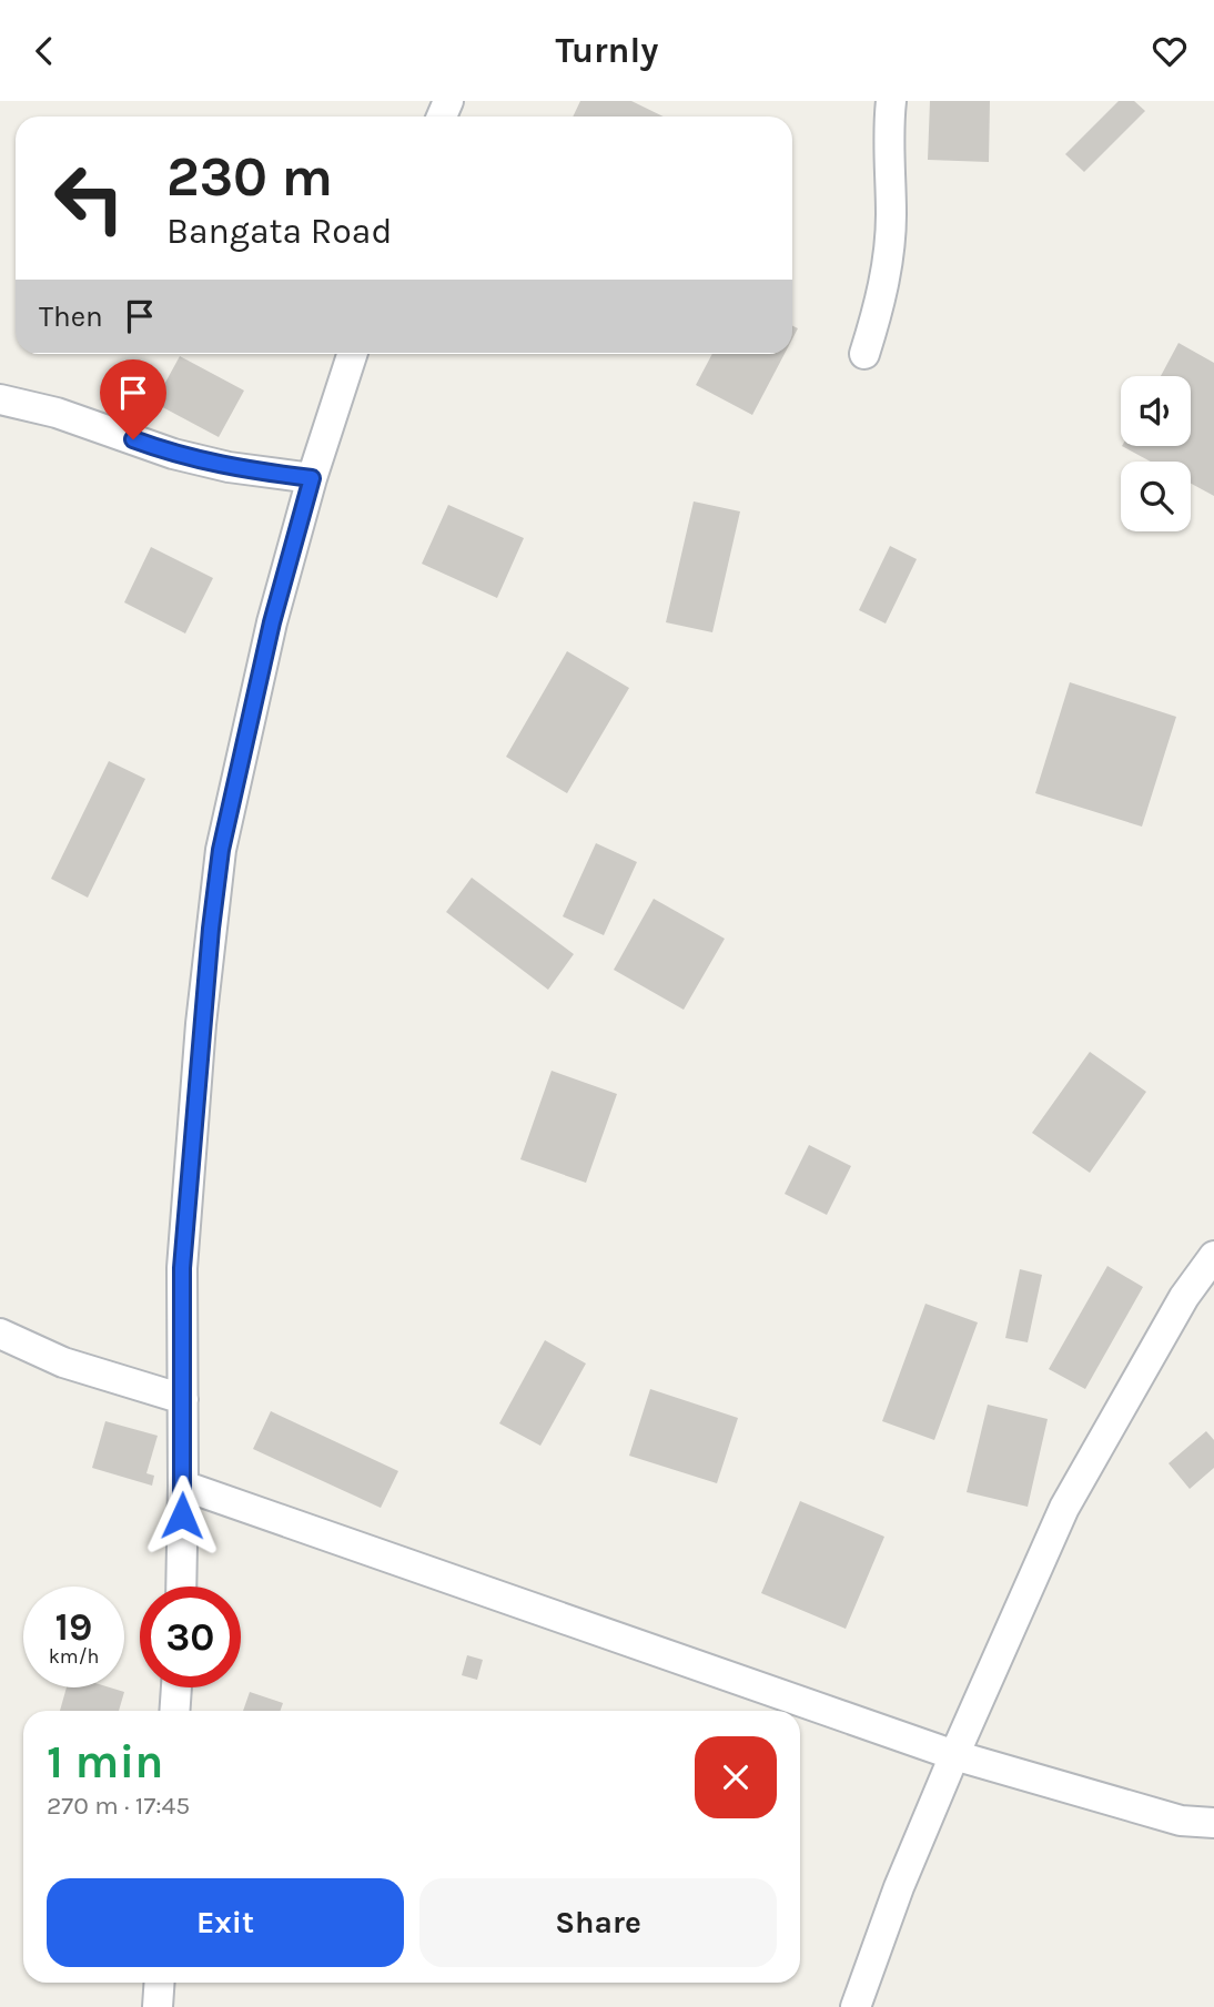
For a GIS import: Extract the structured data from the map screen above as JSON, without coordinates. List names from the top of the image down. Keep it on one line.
{"page":{"header":"Turnly","turn":["230 m","Bangata Road"],"then":"Then","speed":"19 km/h","limit":"30","heading":["1 min","270 m · 17:45"],"buttons":["Exit","Share"]}}
